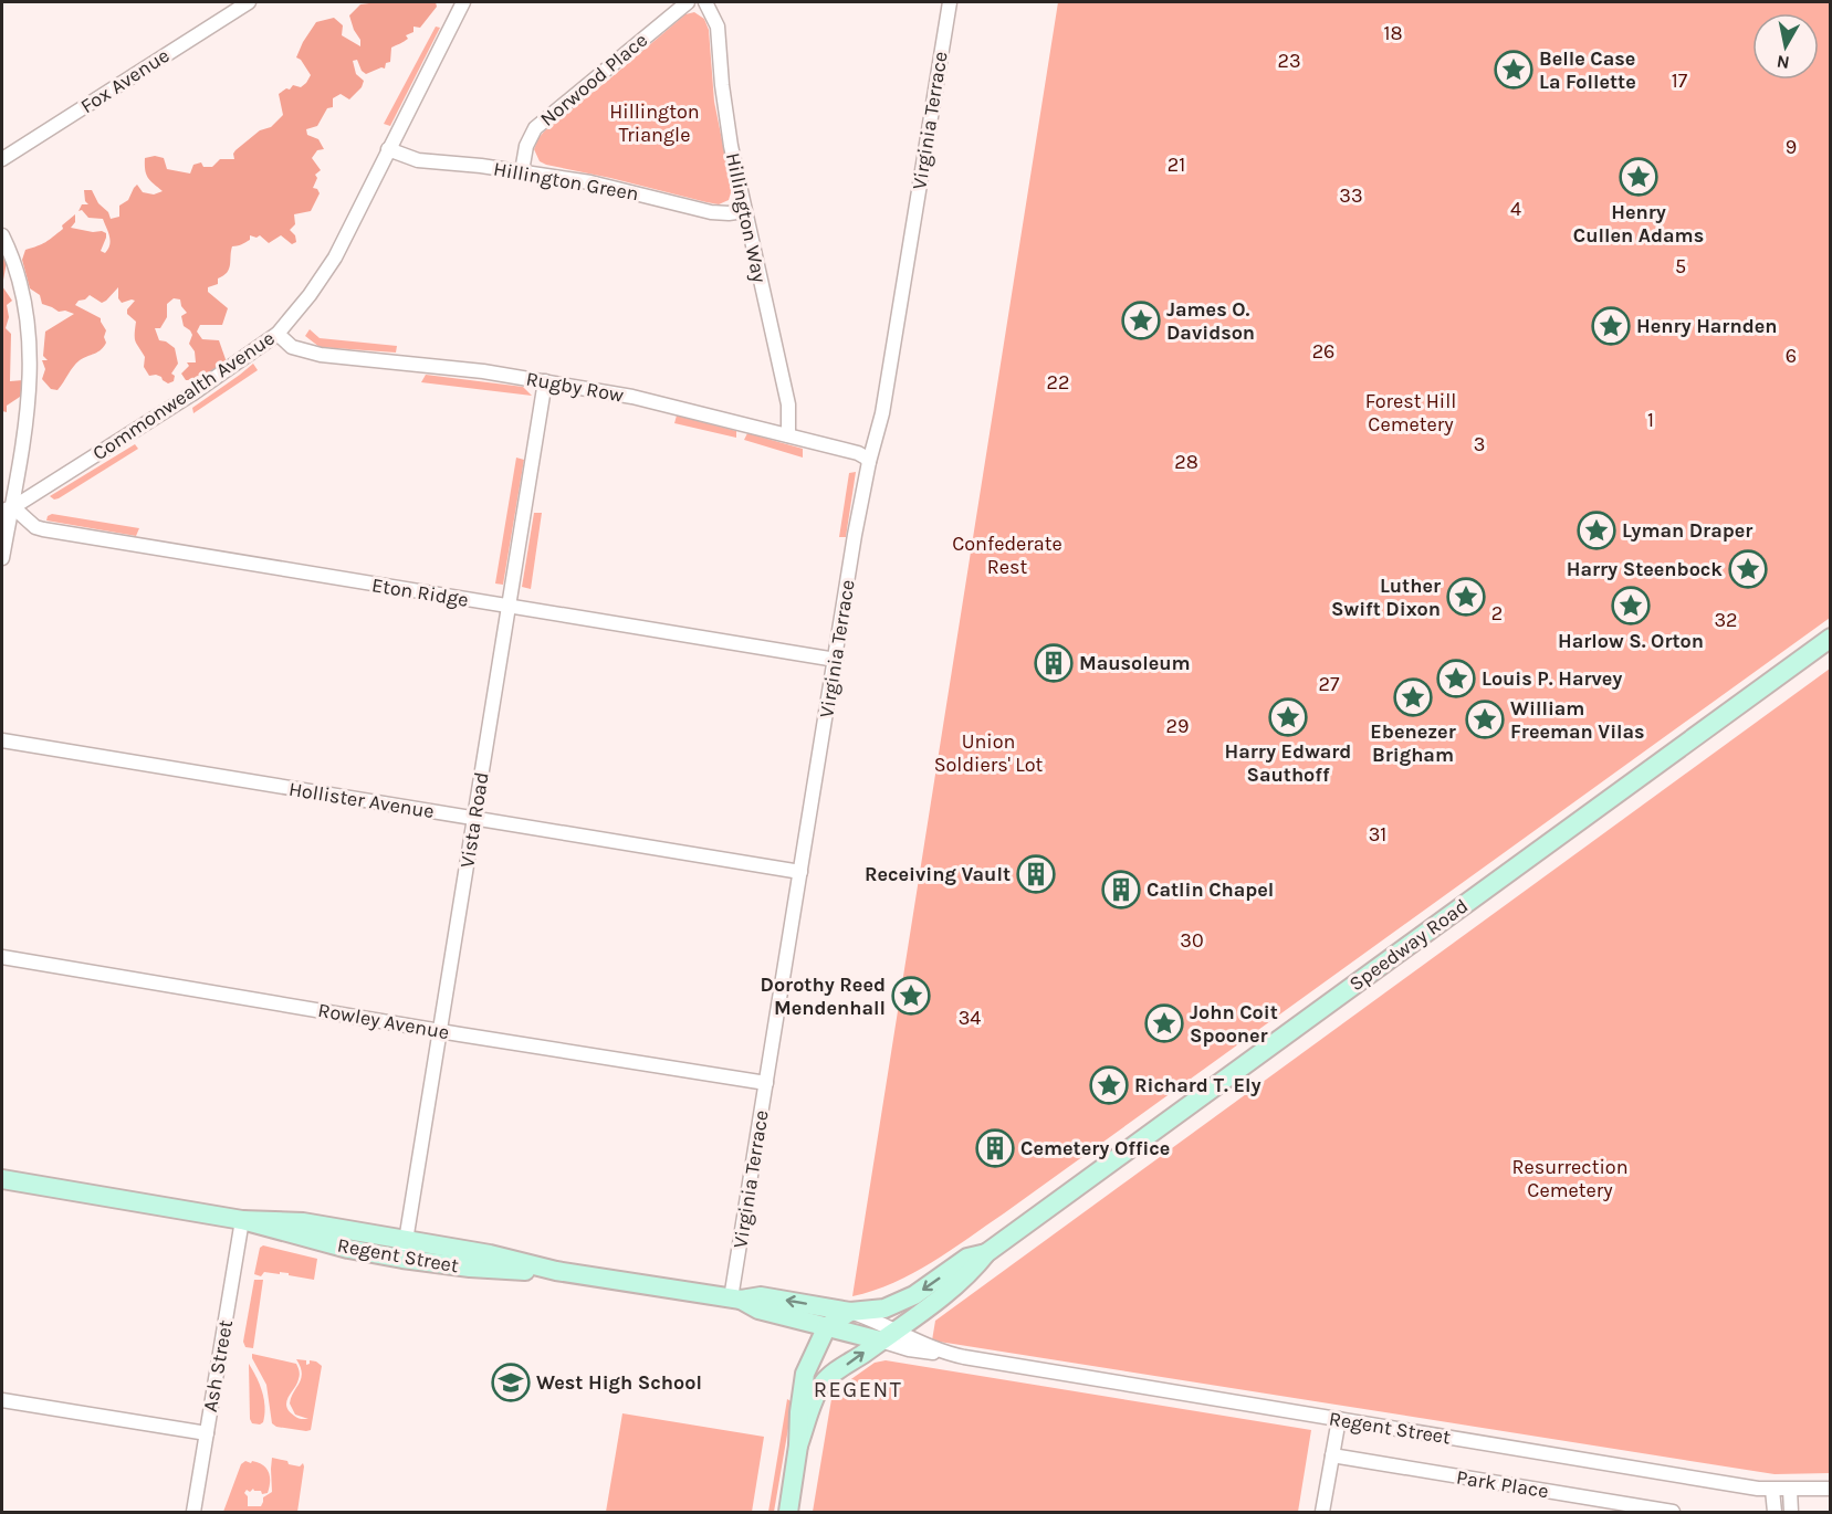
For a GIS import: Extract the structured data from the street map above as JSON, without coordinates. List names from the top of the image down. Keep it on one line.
{"streets":{"main road":["Speedway Road","Regent Street"],"street":["Norwood Place","Fox Avenue","Virginia Terrace","Hillington Green","Hillington Way","Rugby Row","Commonwealth Avenue","Eton Ridge","Hollister Avenue","Vista Road","Rowley Avenue","Ash Street","Park Place"]},"crossings":[["Norwood Place","Hillington Green"],["Virginia Terrace","Rugby Row"],["Virginia Terrace","Eton Ridge"],["Virginia Terrace","Hollister Avenue"],["Virginia Terrace","Rowley Avenue"],["Virginia Terrace","Regent Street"],["Hillington Green","Hillington Way"],["Hillington Green","Commonwealth Avenue"],["Hillington Way","Rugby Row"],["Rugby Row","Commonwealth Avenue"],["Rugby Row","Vista Road"],["Commonwealth Avenue","Eton Ridge"],["Eton Ridge","Vista Road"],["Hollister Avenue","Vista Road"],["Vista Road","Rowley Avenue"],["Vista Road","Regent Street"],["Speedway Road","Regent Street"],["Regent Street","Ash Street"]],"districts":["REGENT"],"parks":["18","23","17","Hillington Triangle","9","21","33","4","5","26","6","22","Forest Hill Cemetery","1","3","28","Confederate Rest","2","32","27","29","Union Soldiers' Lot","31","30","34","Resurrection Cemetery"],"places":{"place":["Belle Case La Follette","Henry Cullen Adams","James O. Davidson","Henry Harnden","Lyman Draper","Harry Steenbock","Luther Swift Dixon","Harlow S. Orton","Louis P. Harvey","Ebenezer Brigham","Harry Edward Sauthoff","William Freeman Vilas","Dorothy Reed Mendenhall","John Coit Spooner","Richard T. Ely"],"building":["Mausoleum","Receiving Vault","Catlin Chapel","Cemetery Office"],"school or university":["West High School"]},"north":"bottom"}
